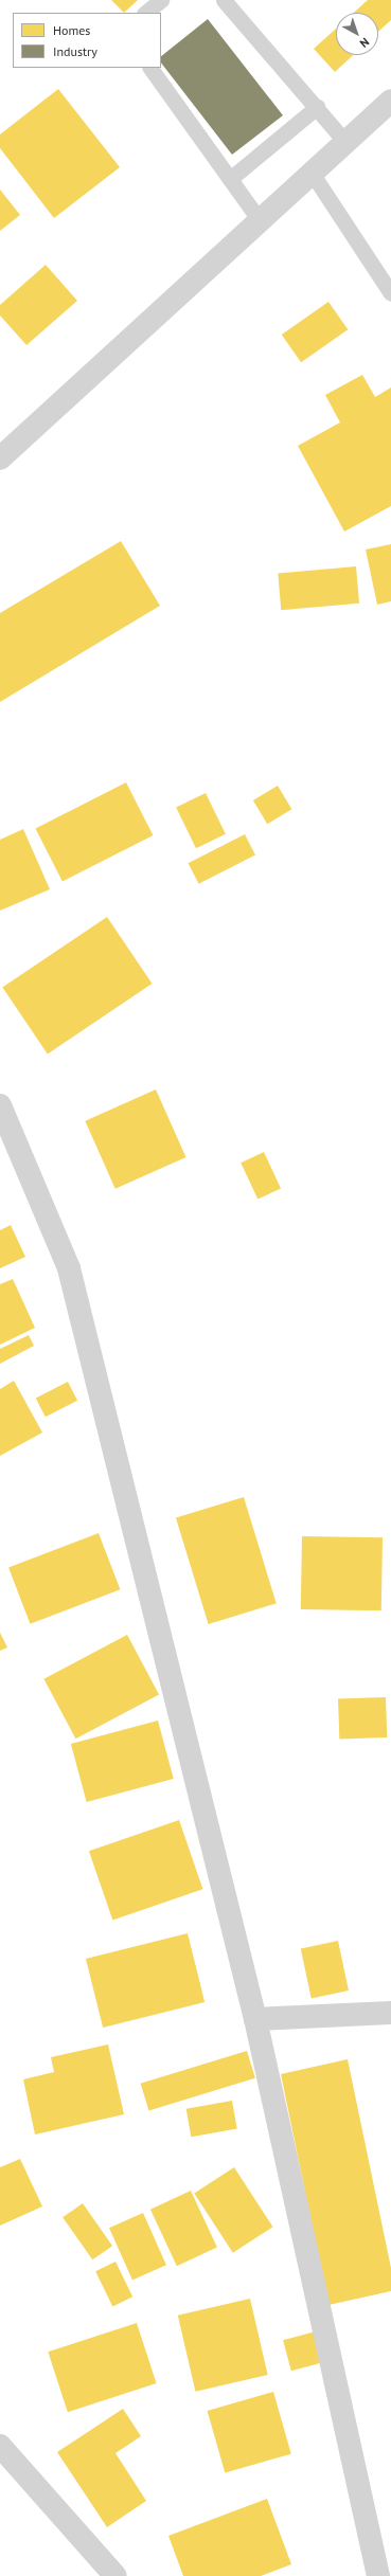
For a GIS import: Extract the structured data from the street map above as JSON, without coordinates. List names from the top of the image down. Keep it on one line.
{"legend":["Homes","Industry"],"north":"bottom right"}
